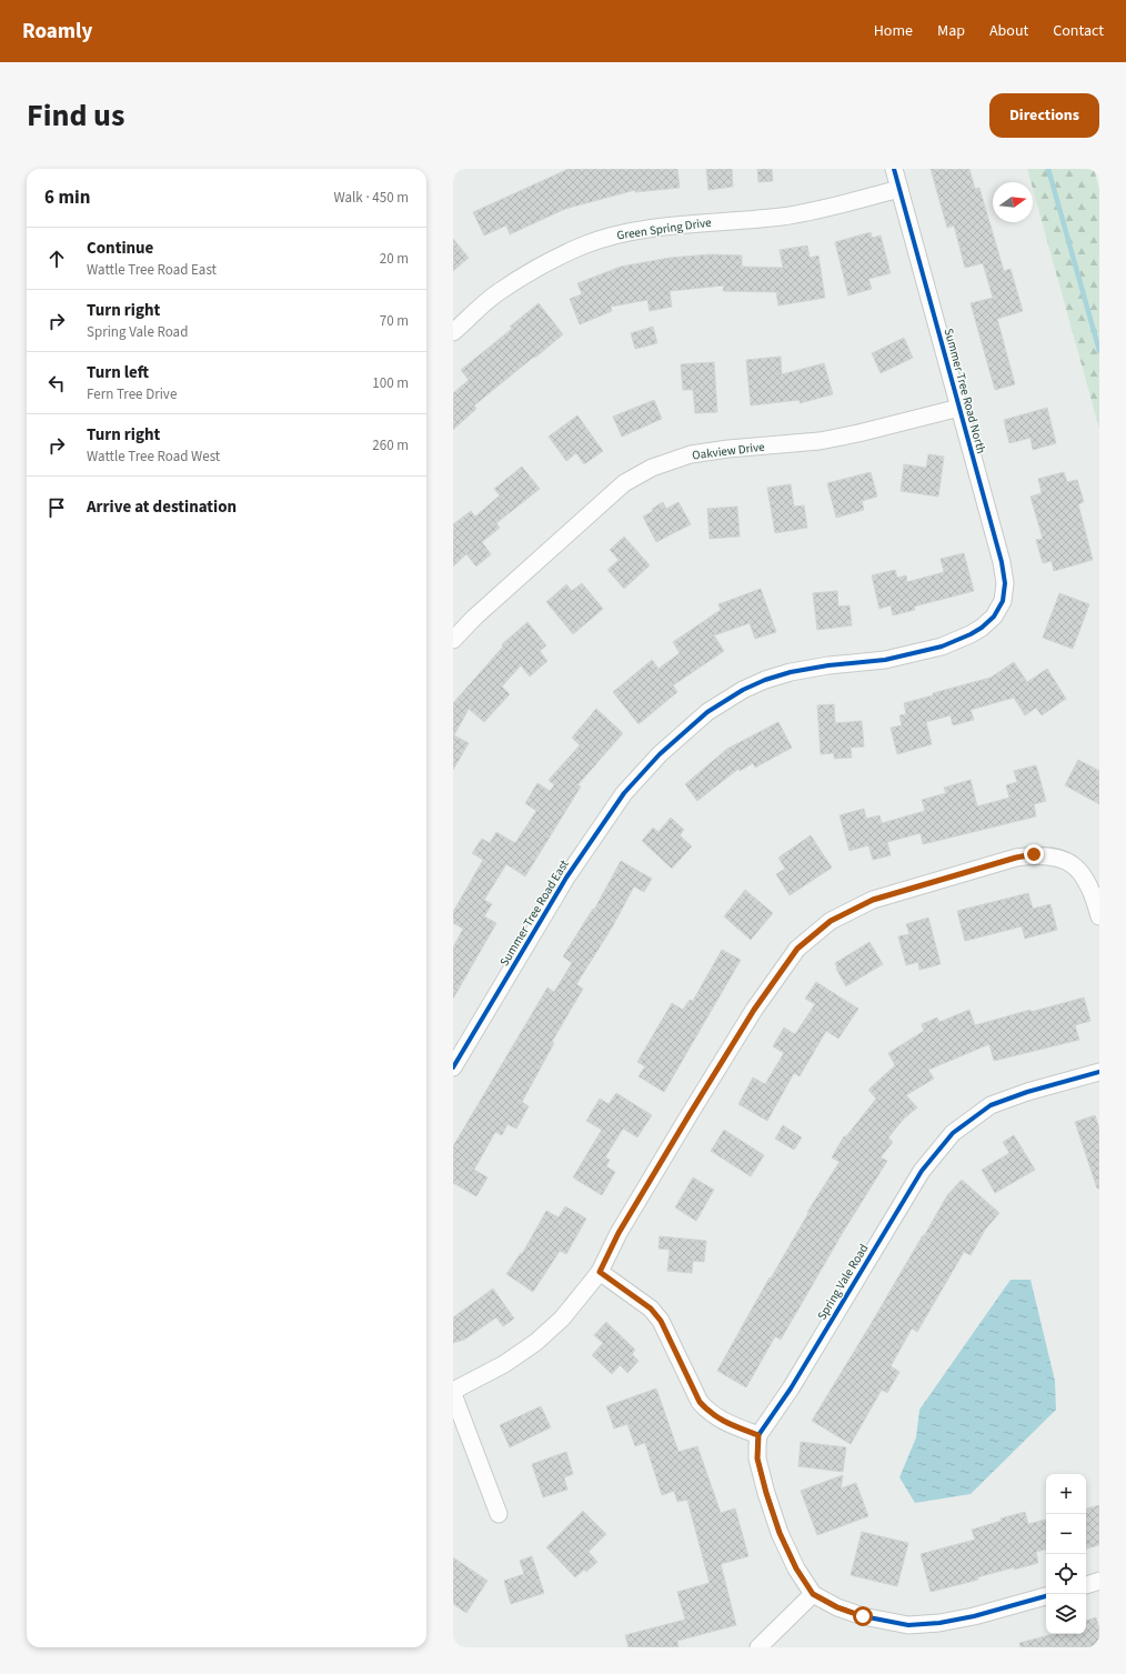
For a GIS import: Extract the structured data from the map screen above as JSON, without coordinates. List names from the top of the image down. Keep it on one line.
{"streets":{"street":["Green Spring Drive","Summer Tree Road North","Oakview Drive","Summer Tree Road East","Spring Vale Road"]},"crossings":[["Green Spring Drive","Summer Tree Road North"],["Summer Tree Road North","Oakview Drive"],["Summer Tree Road North","Summer Tree Road East"]],"north":"right","page":{"header":"Roamly","nav":["Home","Map","About","Contact"],"title":"Find us","buttons":"Directions","heading":["6 min","Walk · 450 m"],"list":[["Continue","Wattle Tree Road East","20 m"],["Turn right","Spring Vale Road","70 m"],["Turn left","Fern Tree Drive","100 m"],["Turn right","Wattle Tree Road West","260 m"],"Arrive at destination"],"map_buttons":["+","−"]}}
